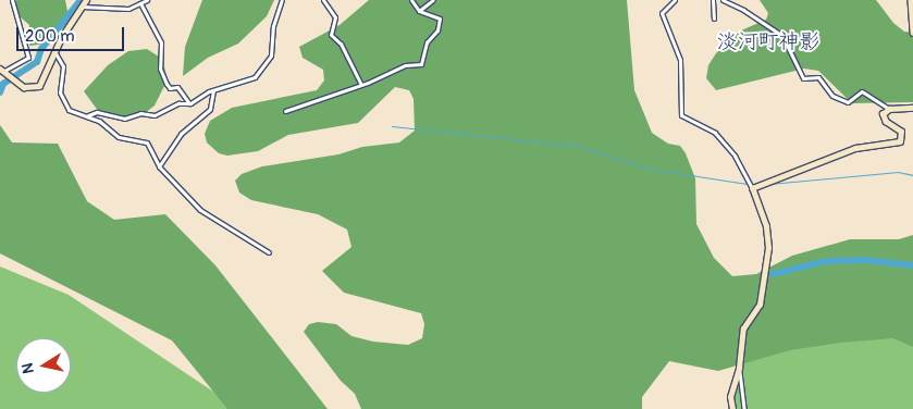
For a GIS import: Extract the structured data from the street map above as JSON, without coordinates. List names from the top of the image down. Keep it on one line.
{"districts":["淡河町神影"],"scale_bar":"200 m","north":"left"}
